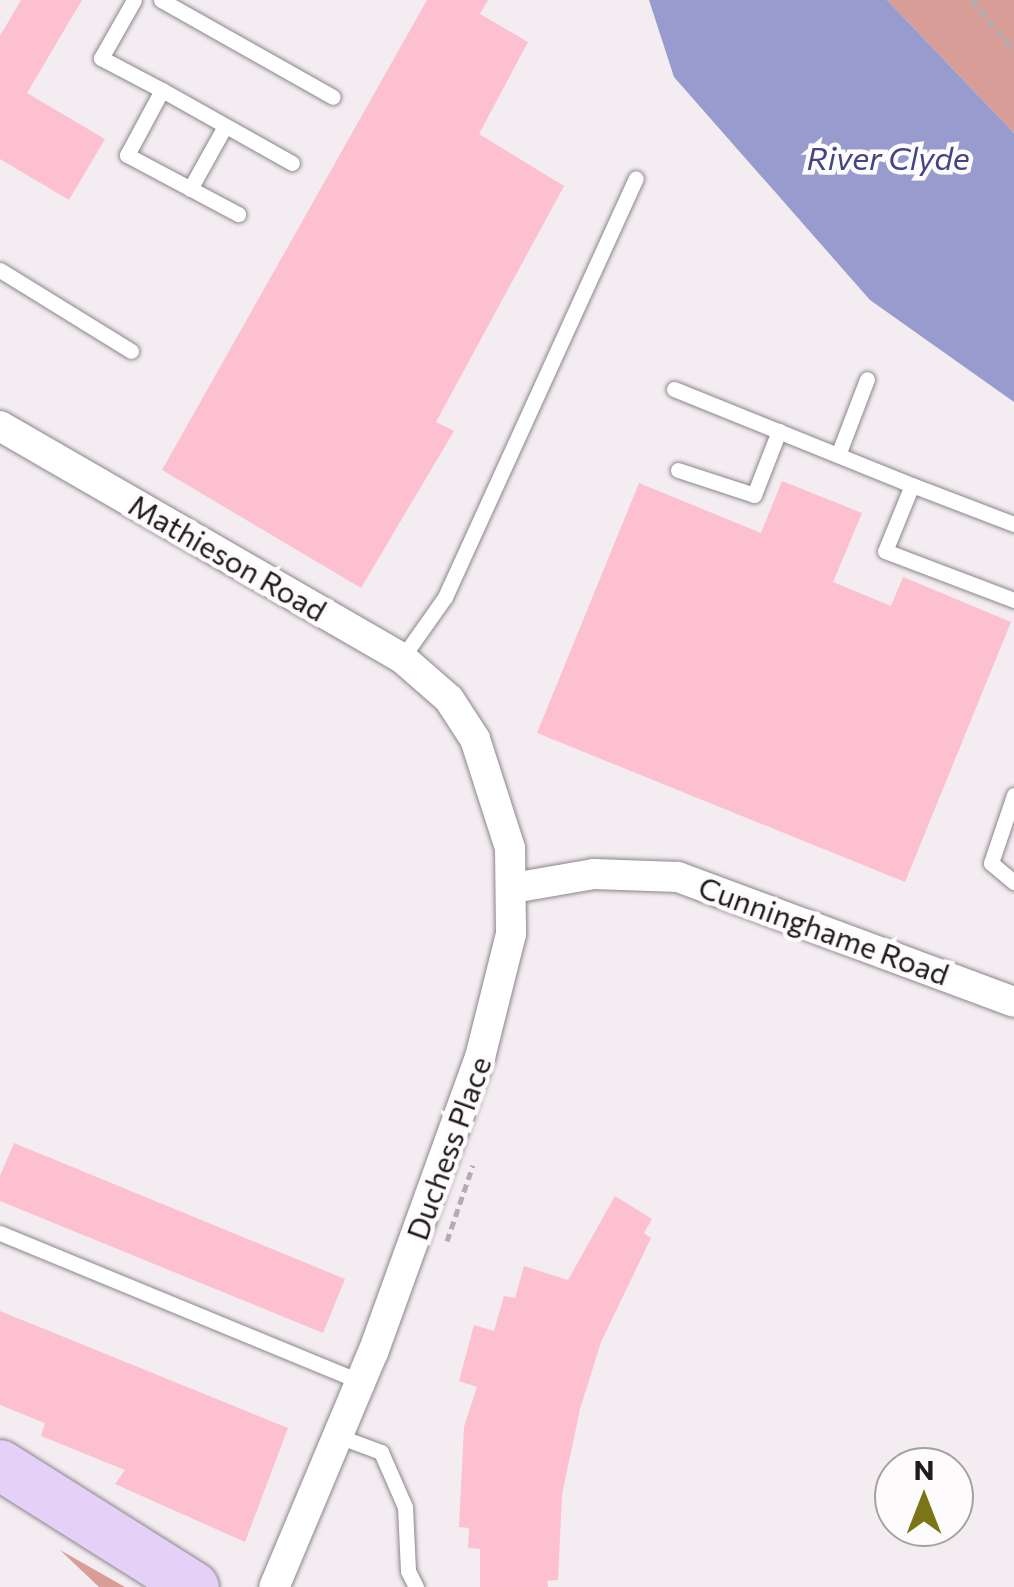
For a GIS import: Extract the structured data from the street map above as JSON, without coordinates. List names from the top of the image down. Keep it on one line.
{"streets":{"street":["Mathieson Road","Cunninghame Road","Duchess Place"]},"crossings":[["Mathieson Road","Duchess Place"],["Cunninghame Road","Duchess Place"]],"water":["River Clyde"],"north":"top"}
